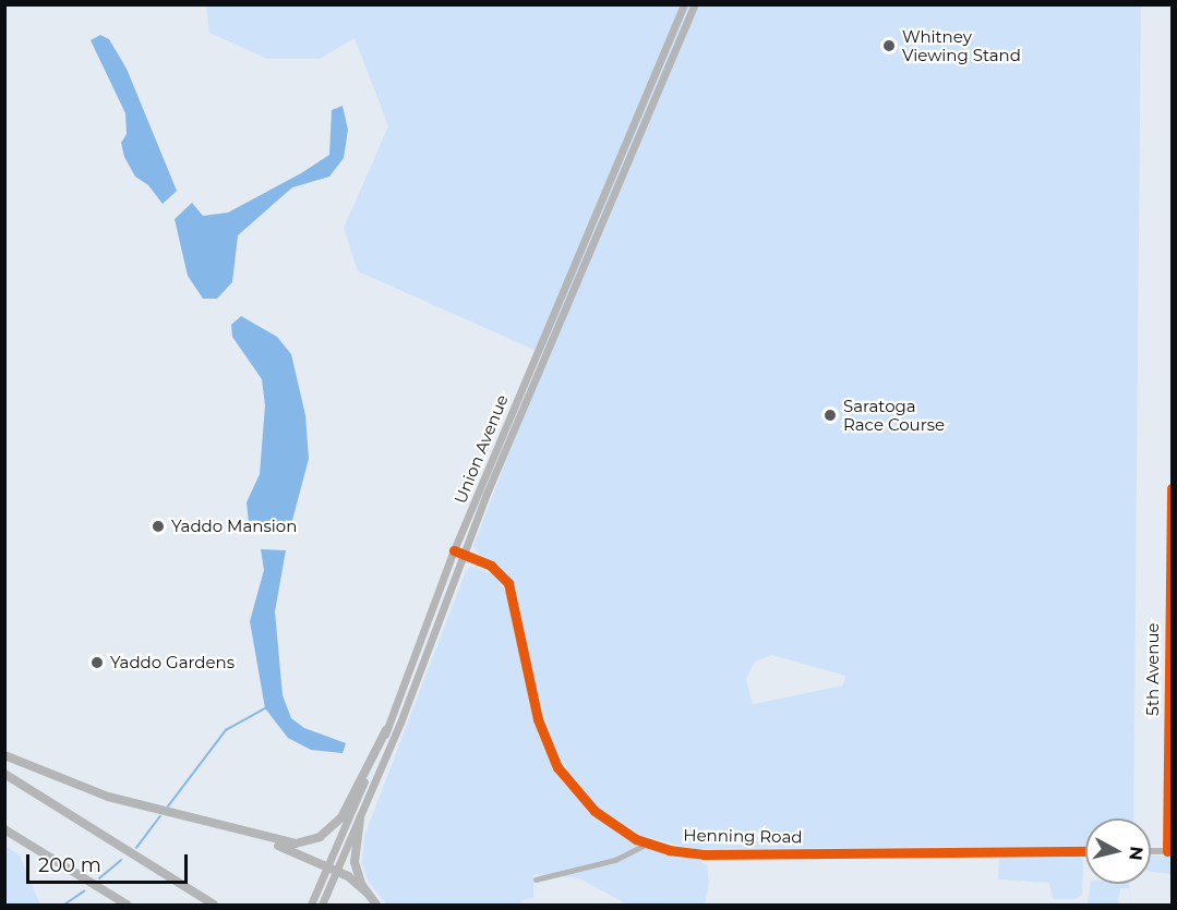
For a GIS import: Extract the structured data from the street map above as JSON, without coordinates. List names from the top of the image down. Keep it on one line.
{"streets":{"main road":["Union Avenue"],"street":["5th Avenue","Henning Road"]},"crossings":[["Union Avenue","Henning Road"]],"places":["Whitney Viewing Stand","Saratoga Race Course","Yaddo Mansion","Yaddo Gardens"],"scale_bar":"200 m","north":"right"}
